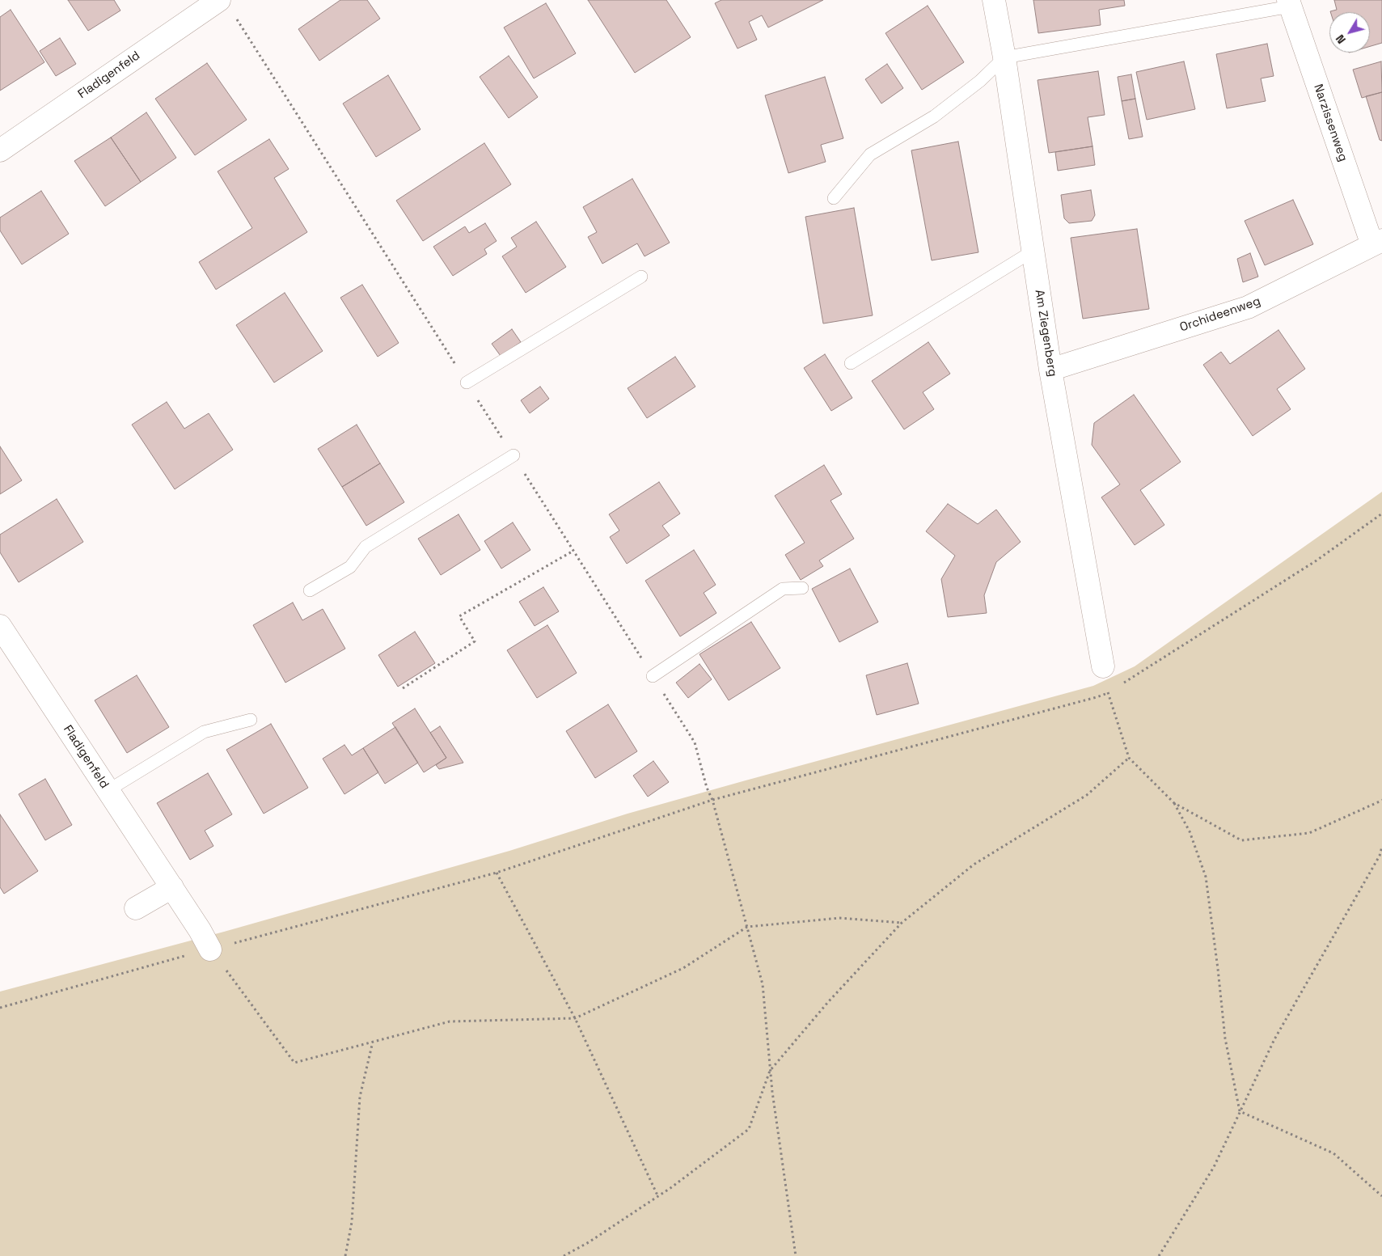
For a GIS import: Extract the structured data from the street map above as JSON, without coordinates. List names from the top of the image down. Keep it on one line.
{"streets":{"street":["Fladigenfeld","Narzissenweg","Orchideenweg","Am Ziegenberg"]},"crossings":[["Narzissenweg","Orchideenweg"],["Orchideenweg","Am Ziegenberg"]],"north":"bottom left"}
